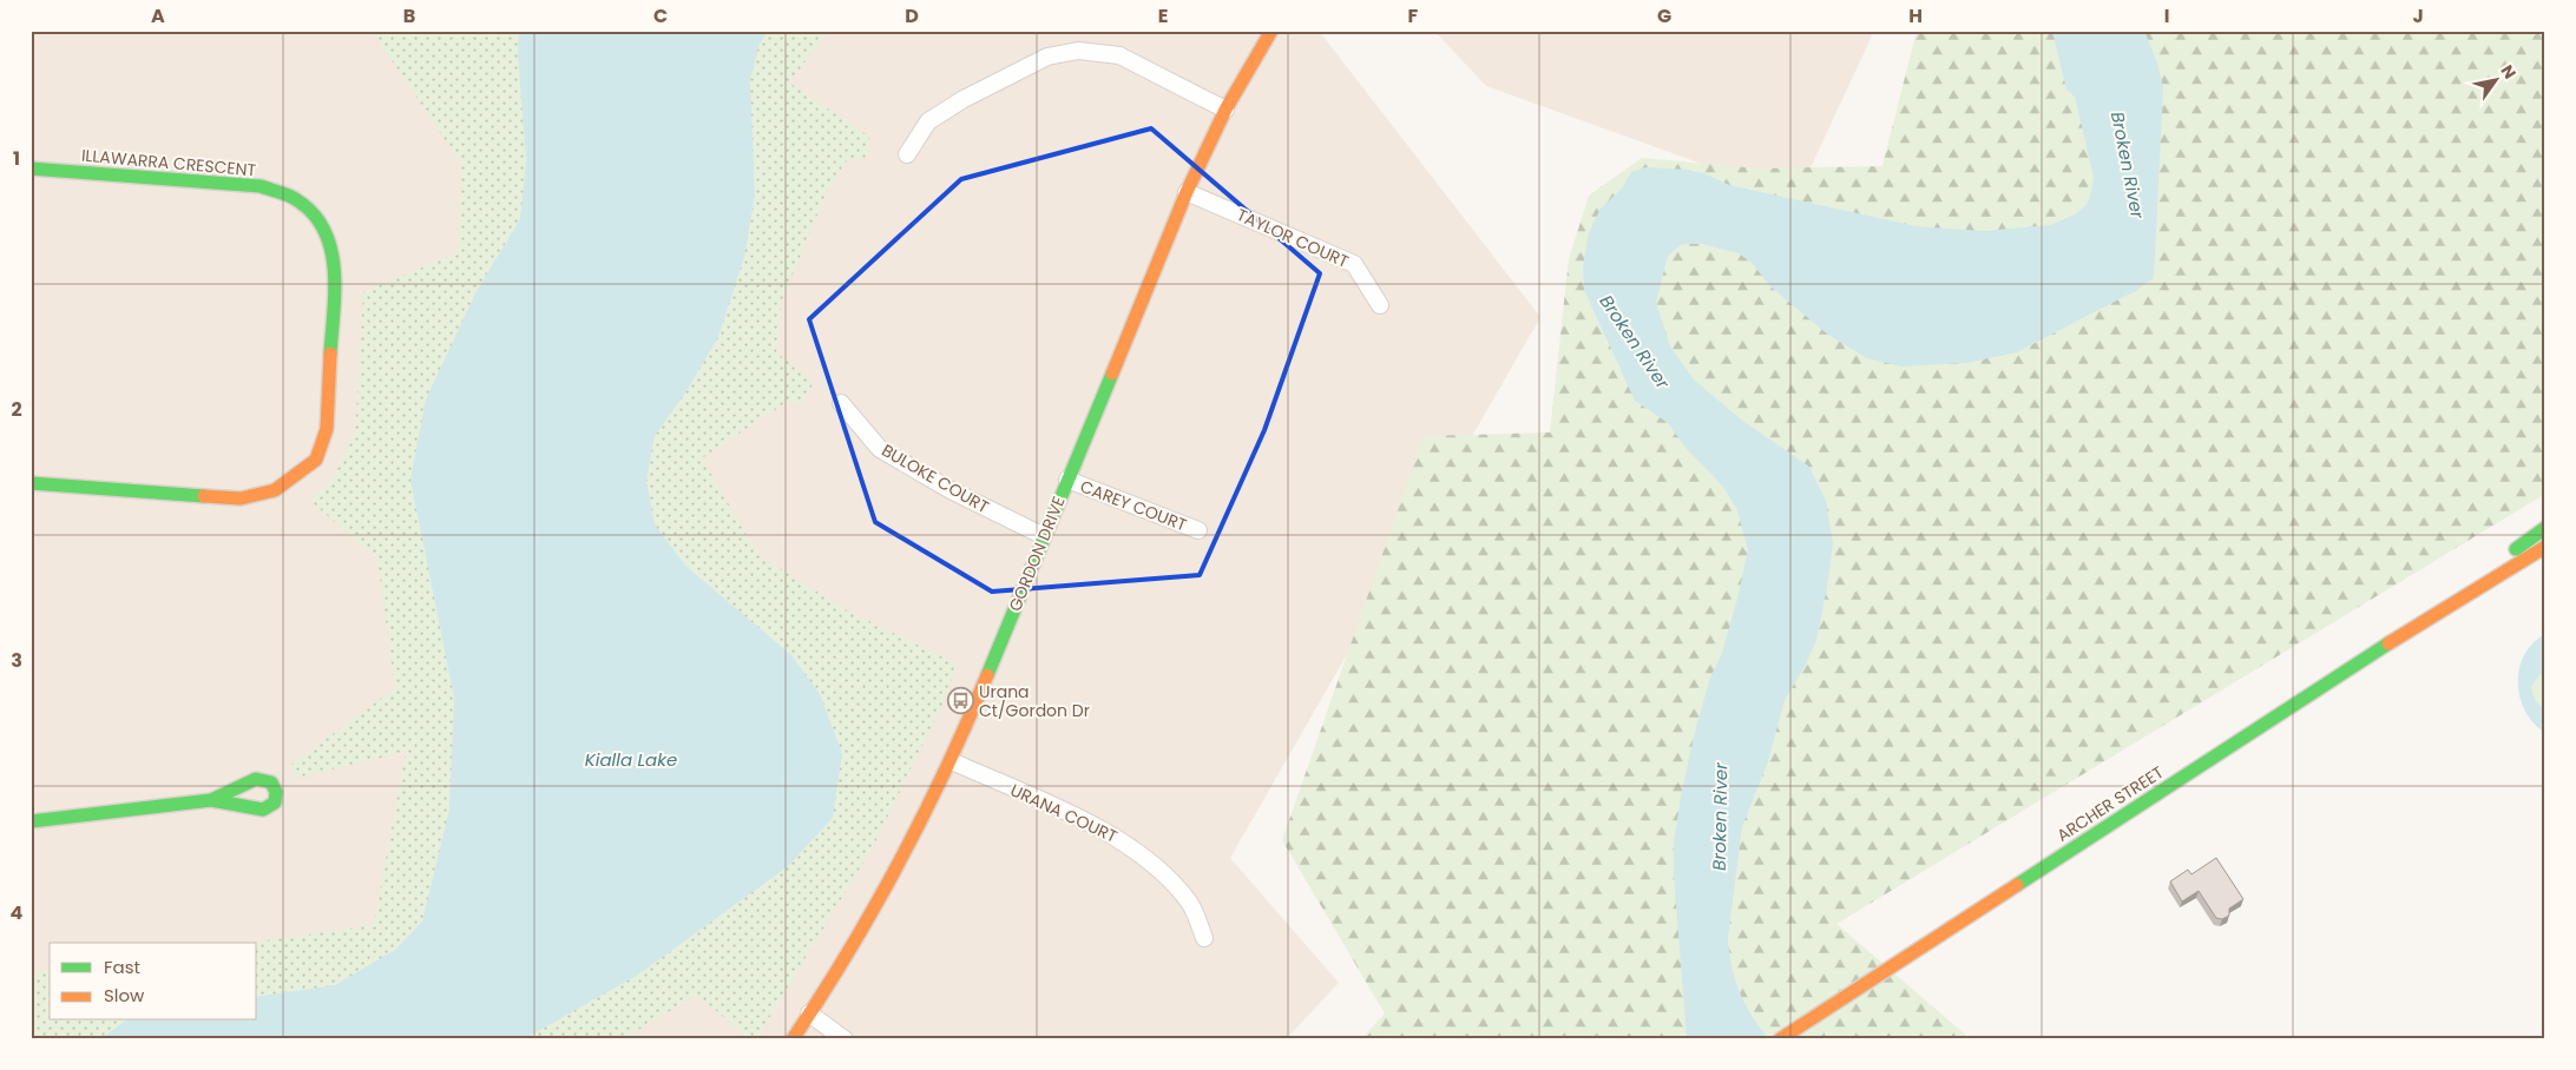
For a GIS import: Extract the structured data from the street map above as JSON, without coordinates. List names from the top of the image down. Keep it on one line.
{"streets":{"street":["ILLAWARRA CRESCENT","TAYLOR COURT","BULOKE COURT","CAREY COURT","GORDON DRIVE","ARCHER STREET","URANA COURT"]},"crossings":[["TAYLOR COURT","GORDON DRIVE"],["BULOKE COURT","GORDON DRIVE"],["CAREY COURT","GORDON DRIVE"],["GORDON DRIVE","URANA COURT"]],"water":["Broken River","Kialla Lake"],"places":{"bus stop":["Urana Ct/Gordon Dr"]},"legend":["Fast","Slow"],"north":"top right","grid":{"columns":["A","B","C","D","E","F","G","H","I","J"],"rows":["1","2","3","4"]}}
